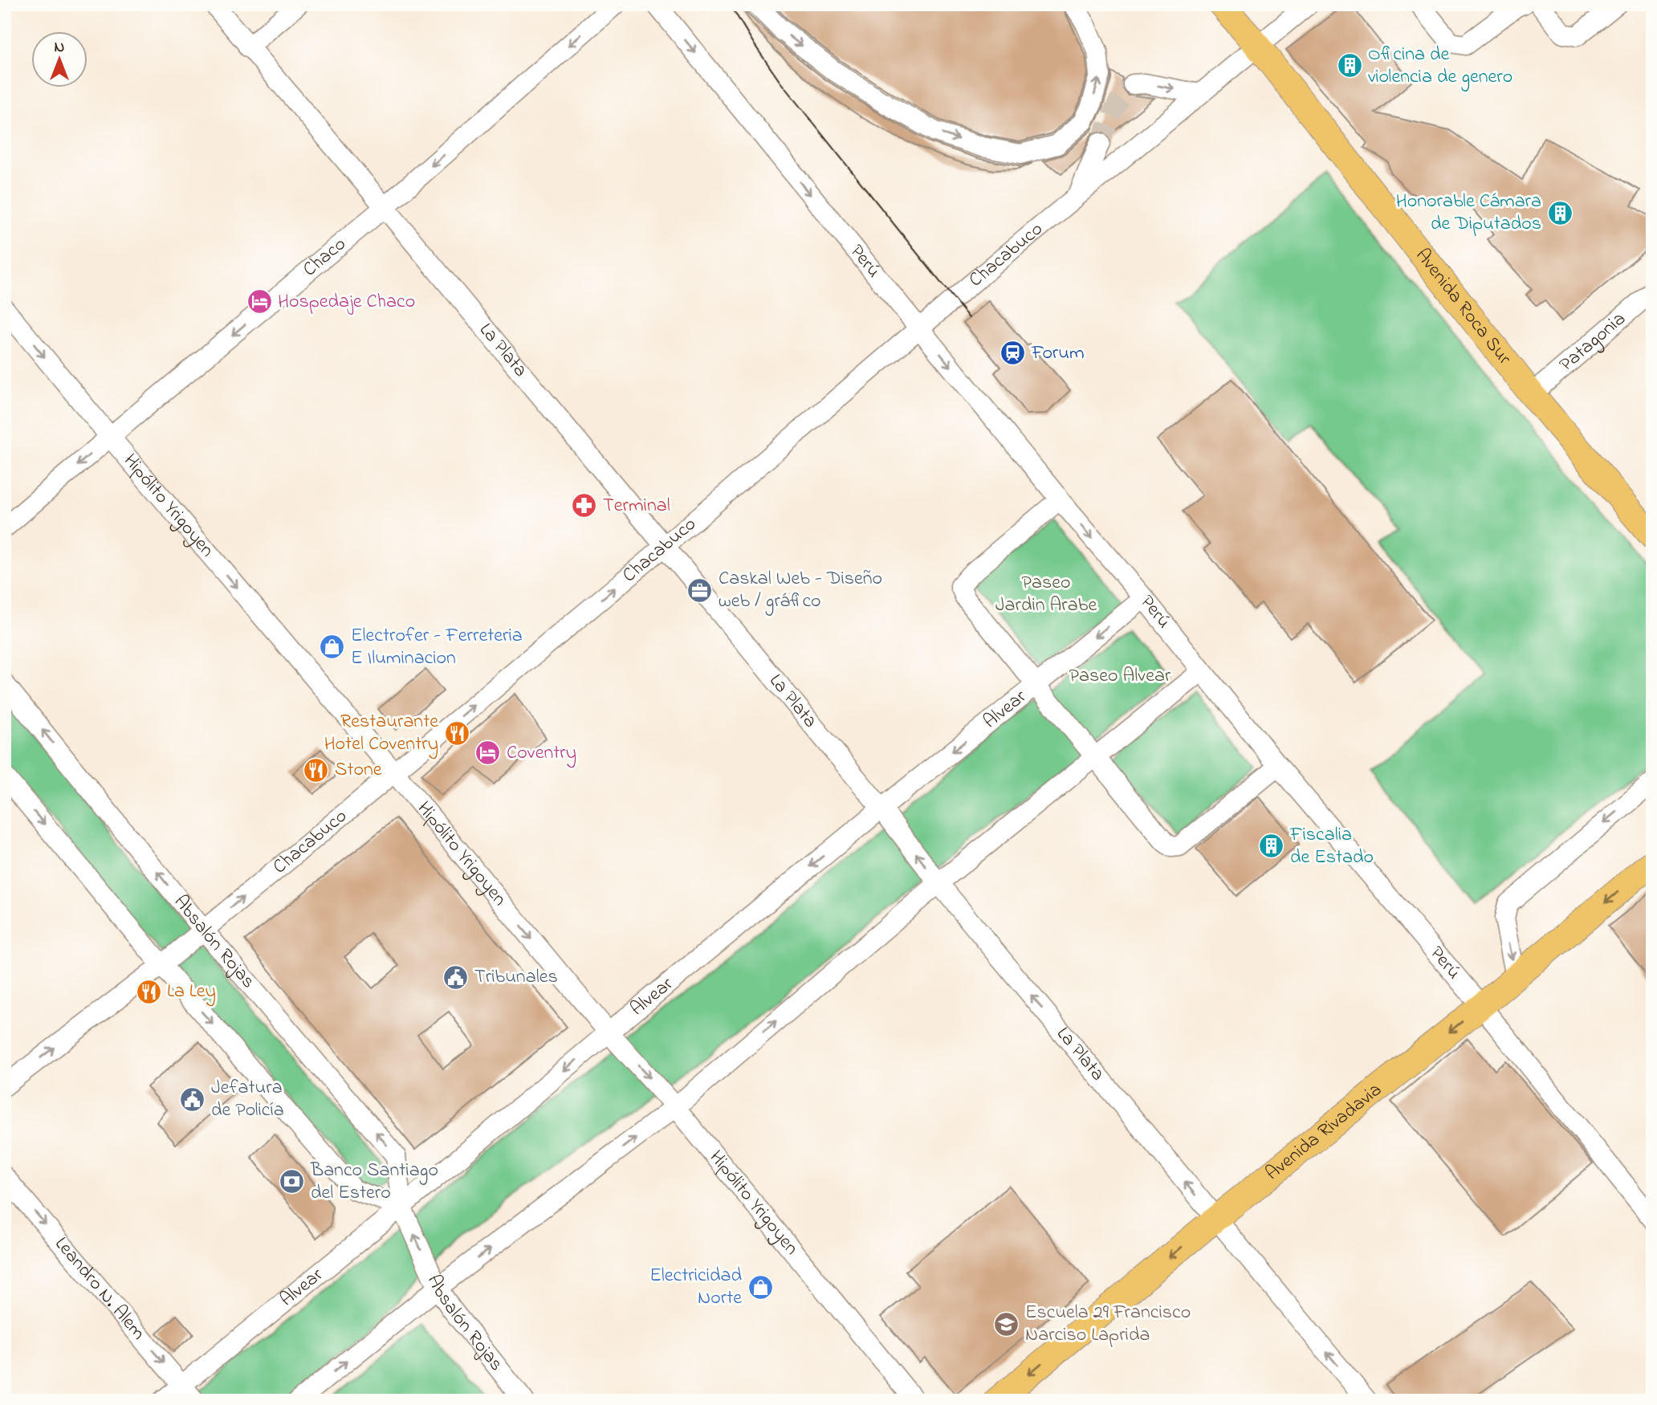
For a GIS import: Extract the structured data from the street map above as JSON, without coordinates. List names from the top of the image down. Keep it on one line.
{"streets":{"main road":["Avenida Roca Sur","Avenida Rivadavia"],"street":["Chacabuco","Chaco","Perú","Patagonia","La Plata","Hipólito Yrigoyen","Alvear","Absalón Rojas","Leandro N. Alem"]},"crossings":[["Chacabuco","Perú"],["Chacabuco","Avenida Roca Sur"],["Chacabuco","La Plata"],["Chacabuco","Hipólito Yrigoyen"],["Chacabuco","Absalón Rojas"],["Chaco","La Plata"],["Chaco","Hipólito Yrigoyen"],["Perú","Alvear"],["Perú","Avenida Rivadavia"],["Avenida Roca Sur","Patagonia"],["La Plata","Alvear"],["La Plata","Avenida Rivadavia"],["Hipólito Yrigoyen","Alvear"],["Alvear","Absalón Rojas"],["Alvear","Leandro N. Alem"]],"one_way":["Chacabuco","Chaco","Perú","La Plata","Hipólito Yrigoyen","Avenida Rivadavia","Leandro N. Alem"],"parks":["Paseo Jardin Arabe","Paseo Alvear"],"places":{"building":["Oficina de violencia de genero","Honorable Cámara de Diputados","Fiscalia de Estado"],"hotel":["Hospedaje Chaco","Coventry"],"station":["Forum"],"pharmacy":["Terminal"],"office":["Caskal Web - Diseño web / gráfico"],"shop":["Electrofer - Ferreteria E Iluminacion","Electricidad Norte"],"restaurant":["Restaurante Hotel Coventry","Stone","La Ley"],"public building":["Tribunales","Jefatura de Policía"],"bank":["Banco Santiago del Estero"],"school or university":["Escuela 29 Francisco Narciso Laprida"]},"north":"top"}
